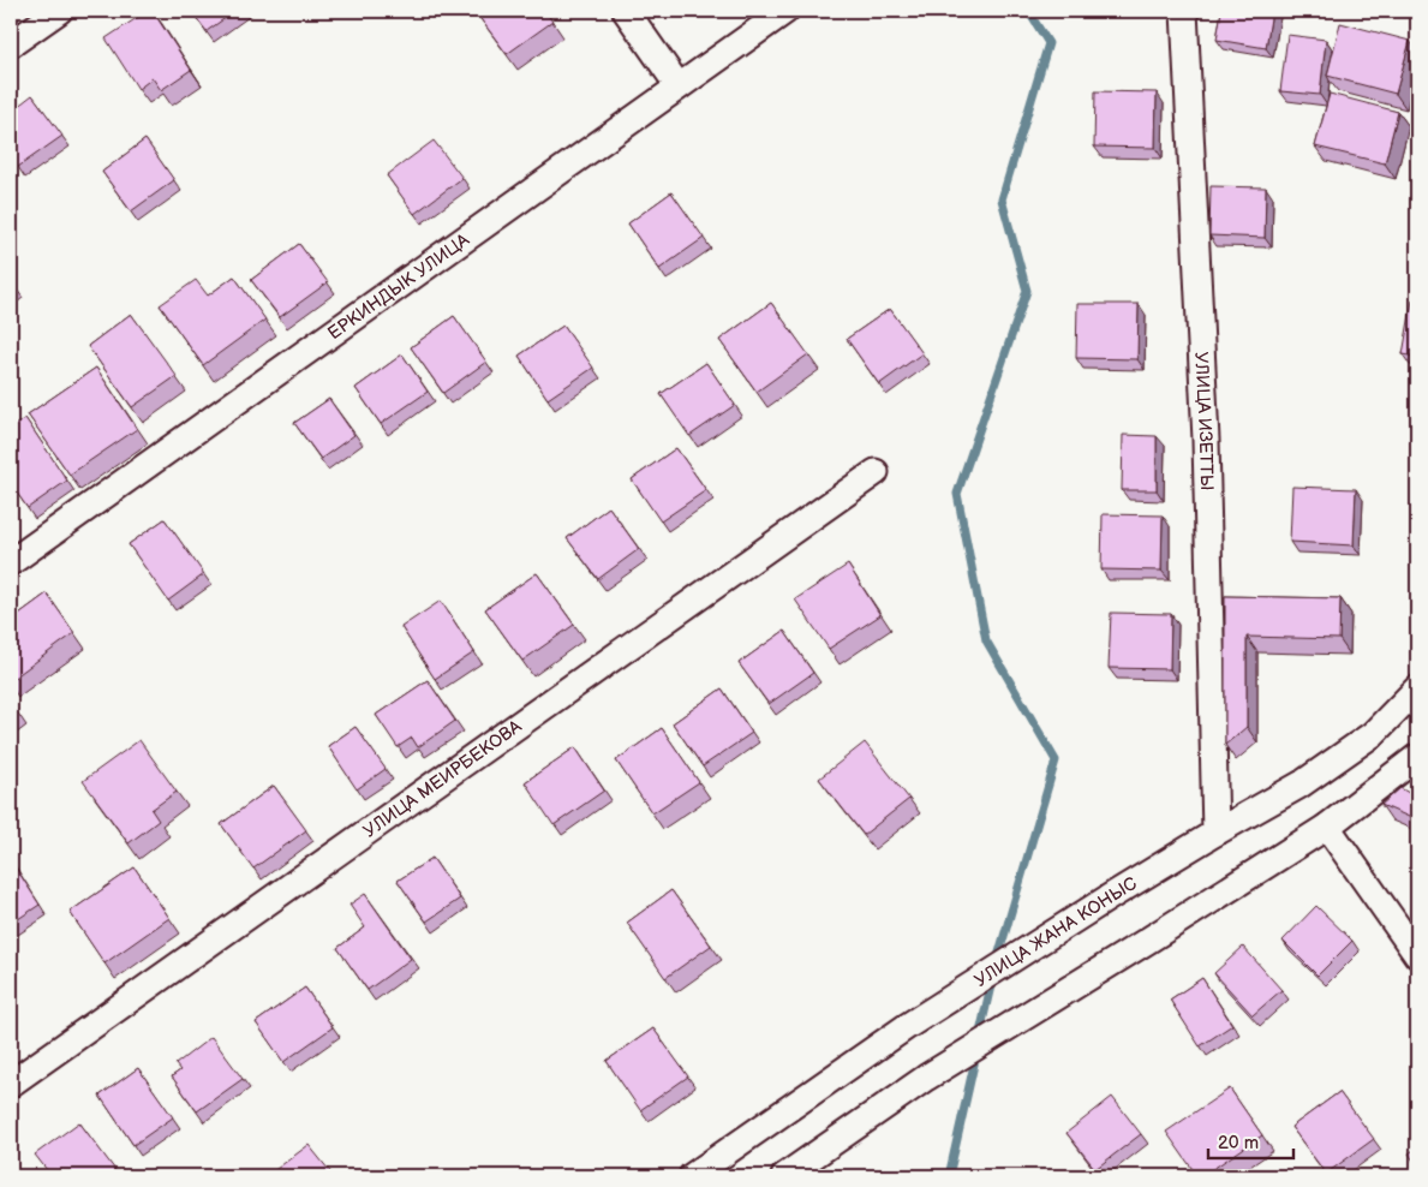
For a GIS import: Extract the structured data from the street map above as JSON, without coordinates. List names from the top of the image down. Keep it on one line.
{"streets":{"street":["ЕРКИНДЫК УЛИЦА","УЛИЦА ИЗЕТТЫ","УЛИЦА МЕИРБЕКОВА","УЛИЦА ЖАНА КОНЫС"]},"crossings":[["УЛИЦА ИЗЕТТЫ","УЛИЦА ЖАНА КОНЫС"]],"scale_bar":"20 m"}
